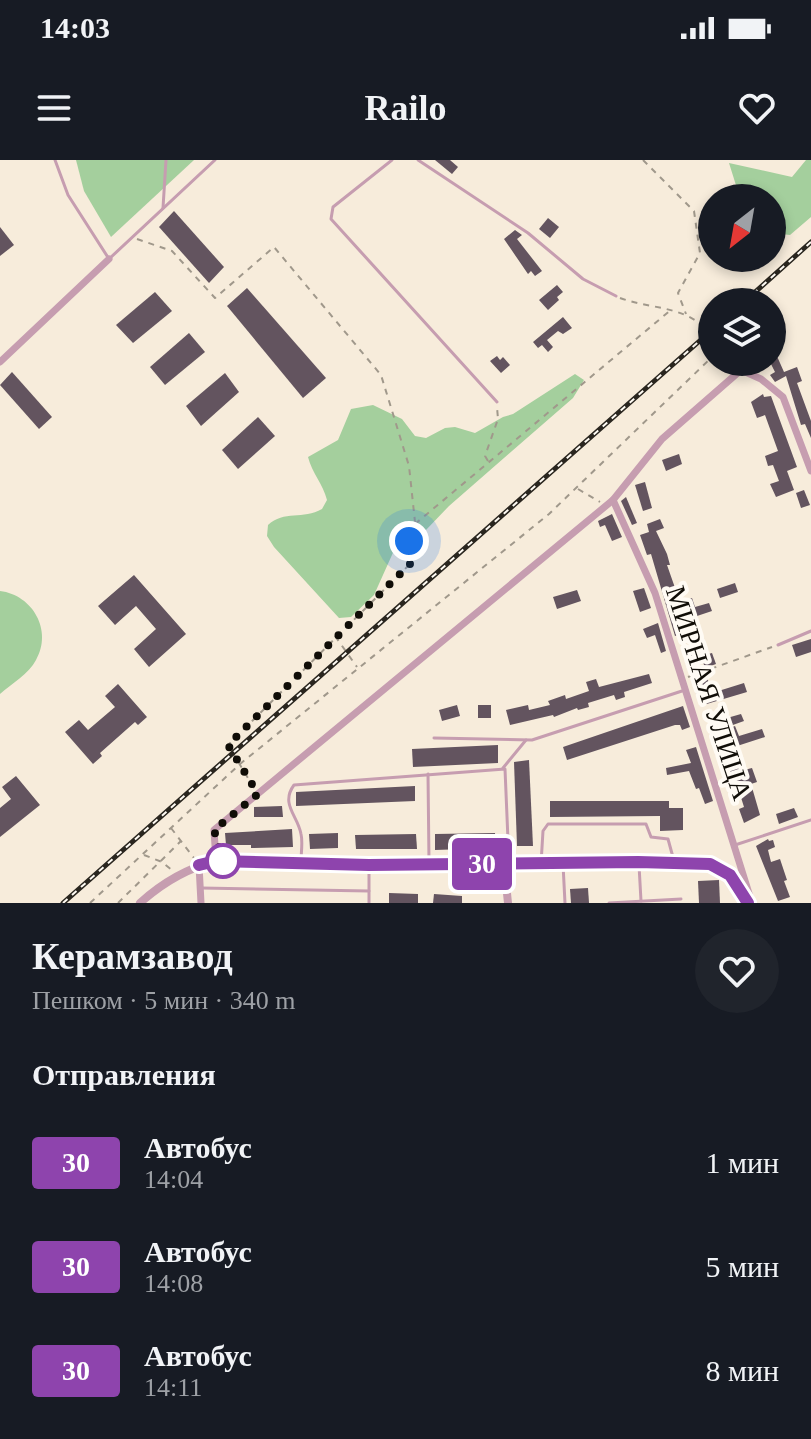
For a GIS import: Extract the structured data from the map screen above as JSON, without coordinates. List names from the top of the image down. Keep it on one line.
{"streets":{"street":["МИРНАЯ УЛИЦА"]},"lines":["bus line 30"],"north":"bottom left","page":{"status":"14:03","header":"Railo","on_map":"30","heading":[["Керамзавод","Пешком · 5 мин · 340 m"],"Отправления"],"list":[{"mark":"30","name":"Автобус","note":"14:04","value":"1 мин"},{"mark":"30","name":"Автобус","note":"14:08","value":"5 мин"},{"mark":"30","name":"Автобус","note":"14:11","value":"8 мин"}]}}
